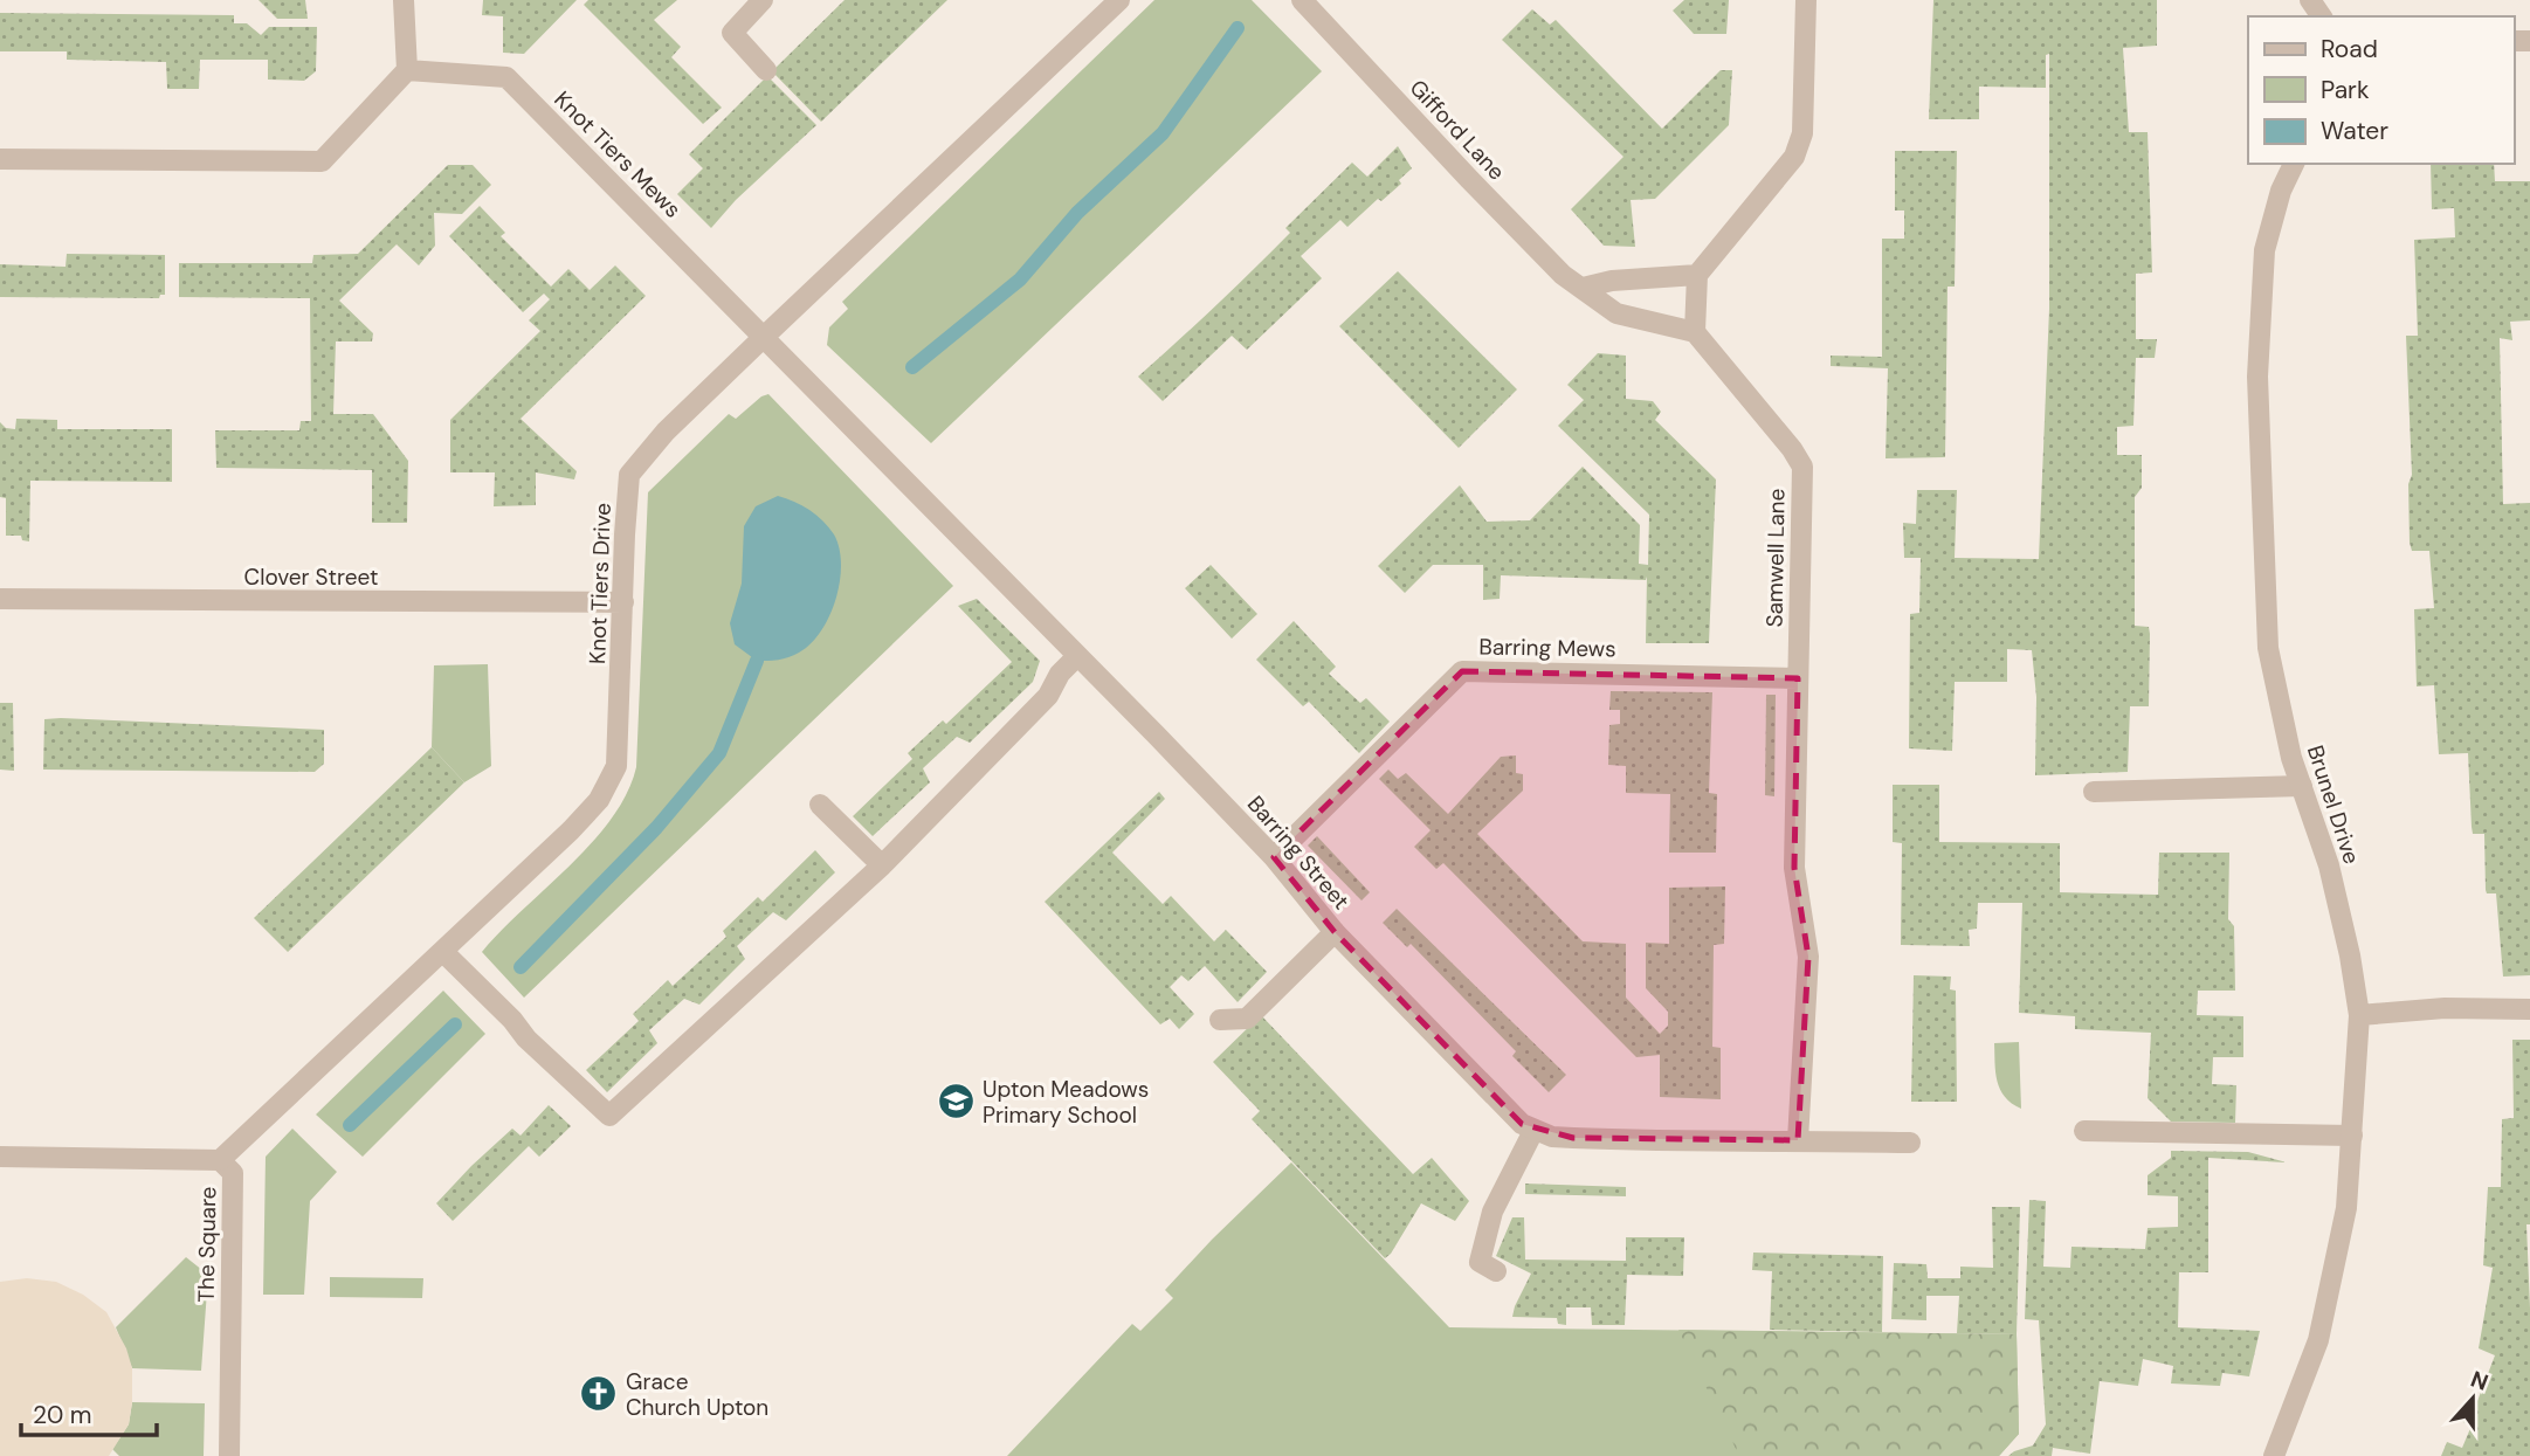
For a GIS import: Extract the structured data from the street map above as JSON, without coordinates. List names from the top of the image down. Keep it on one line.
{"streets":{"street":["Gifford Lane","Knot Tiers Mews","Samwell Lane","Clover Street","Knot Tiers Drive","Barring Mews","Brunel Drive","Barring Street","The Square"]},"crossings":[["Gifford Lane","Samwell Lane"],["Knot Tiers Mews","Knot Tiers Drive"],["Knot Tiers Mews","Barring Street"],["Samwell Lane","Barring Mews"],["Samwell Lane","Barring Street"],["Clover Street","Knot Tiers Drive"],["Knot Tiers Drive","Barring Street"],["Knot Tiers Drive","The Square"],["Barring Mews","Barring Street"]],"places":{"school or university":["Upton Meadows Primary School"],"church":["Grace Church Upton"]},"legend":["Road","Park","Water"],"scale_bar":"20 m","north":"top"}
